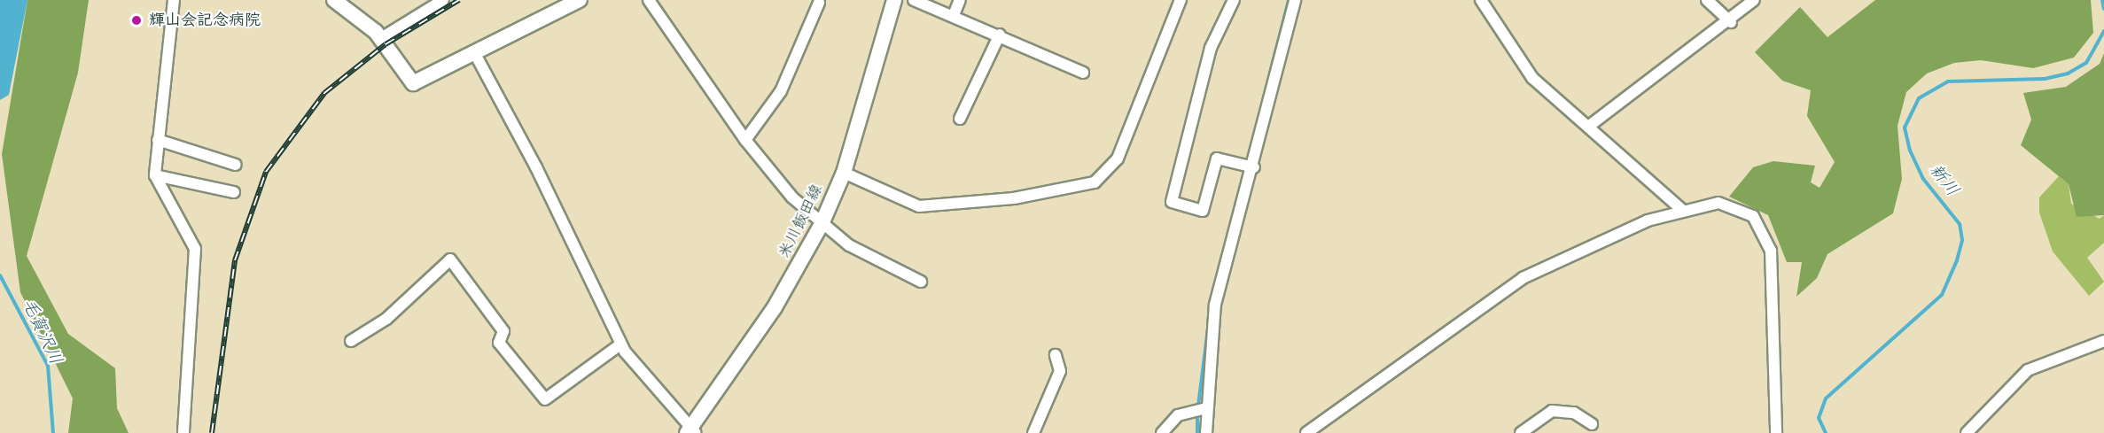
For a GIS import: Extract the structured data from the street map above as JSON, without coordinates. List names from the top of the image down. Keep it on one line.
{"streets":{"main road":["米川飯田線"]},"water":["新川","毛賀沢川"],"places":["輝山会記念病院"]}
